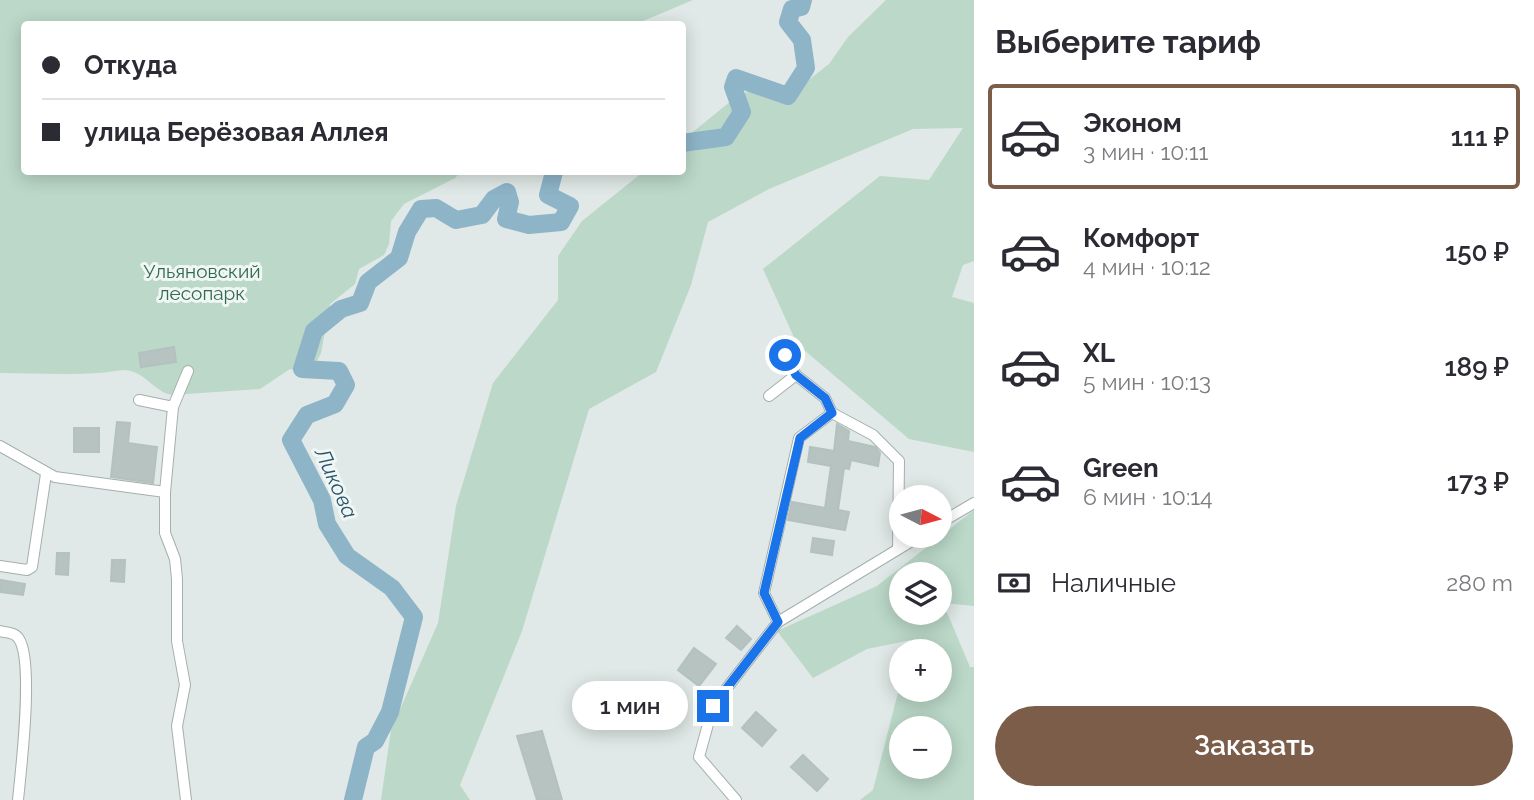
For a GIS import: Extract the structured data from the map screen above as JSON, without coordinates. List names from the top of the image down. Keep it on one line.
{"water":["Ликова"],"parks":["Ульяновский лесопарк"],"north":"right","page":{"heading":"Выберите тариф","banner":["Откуда","улица Берёзовая Аллея"],"list":[{"name":"Эконом","note":"3 мин · 10:11","value":"111 ₽"},{"name":"Комфорт","note":"4 мин · 10:12","value":"150 ₽"},{"name":"XL","note":"5 мин · 10:13","value":"189 ₽"},{"name":"Green","note":"6 мин · 10:14","value":"173 ₽"}],"map_buttons":["+","−"],"pay":["Наличные","280 m"],"bubble":"1 мин","buttons":"Заказать"}}
